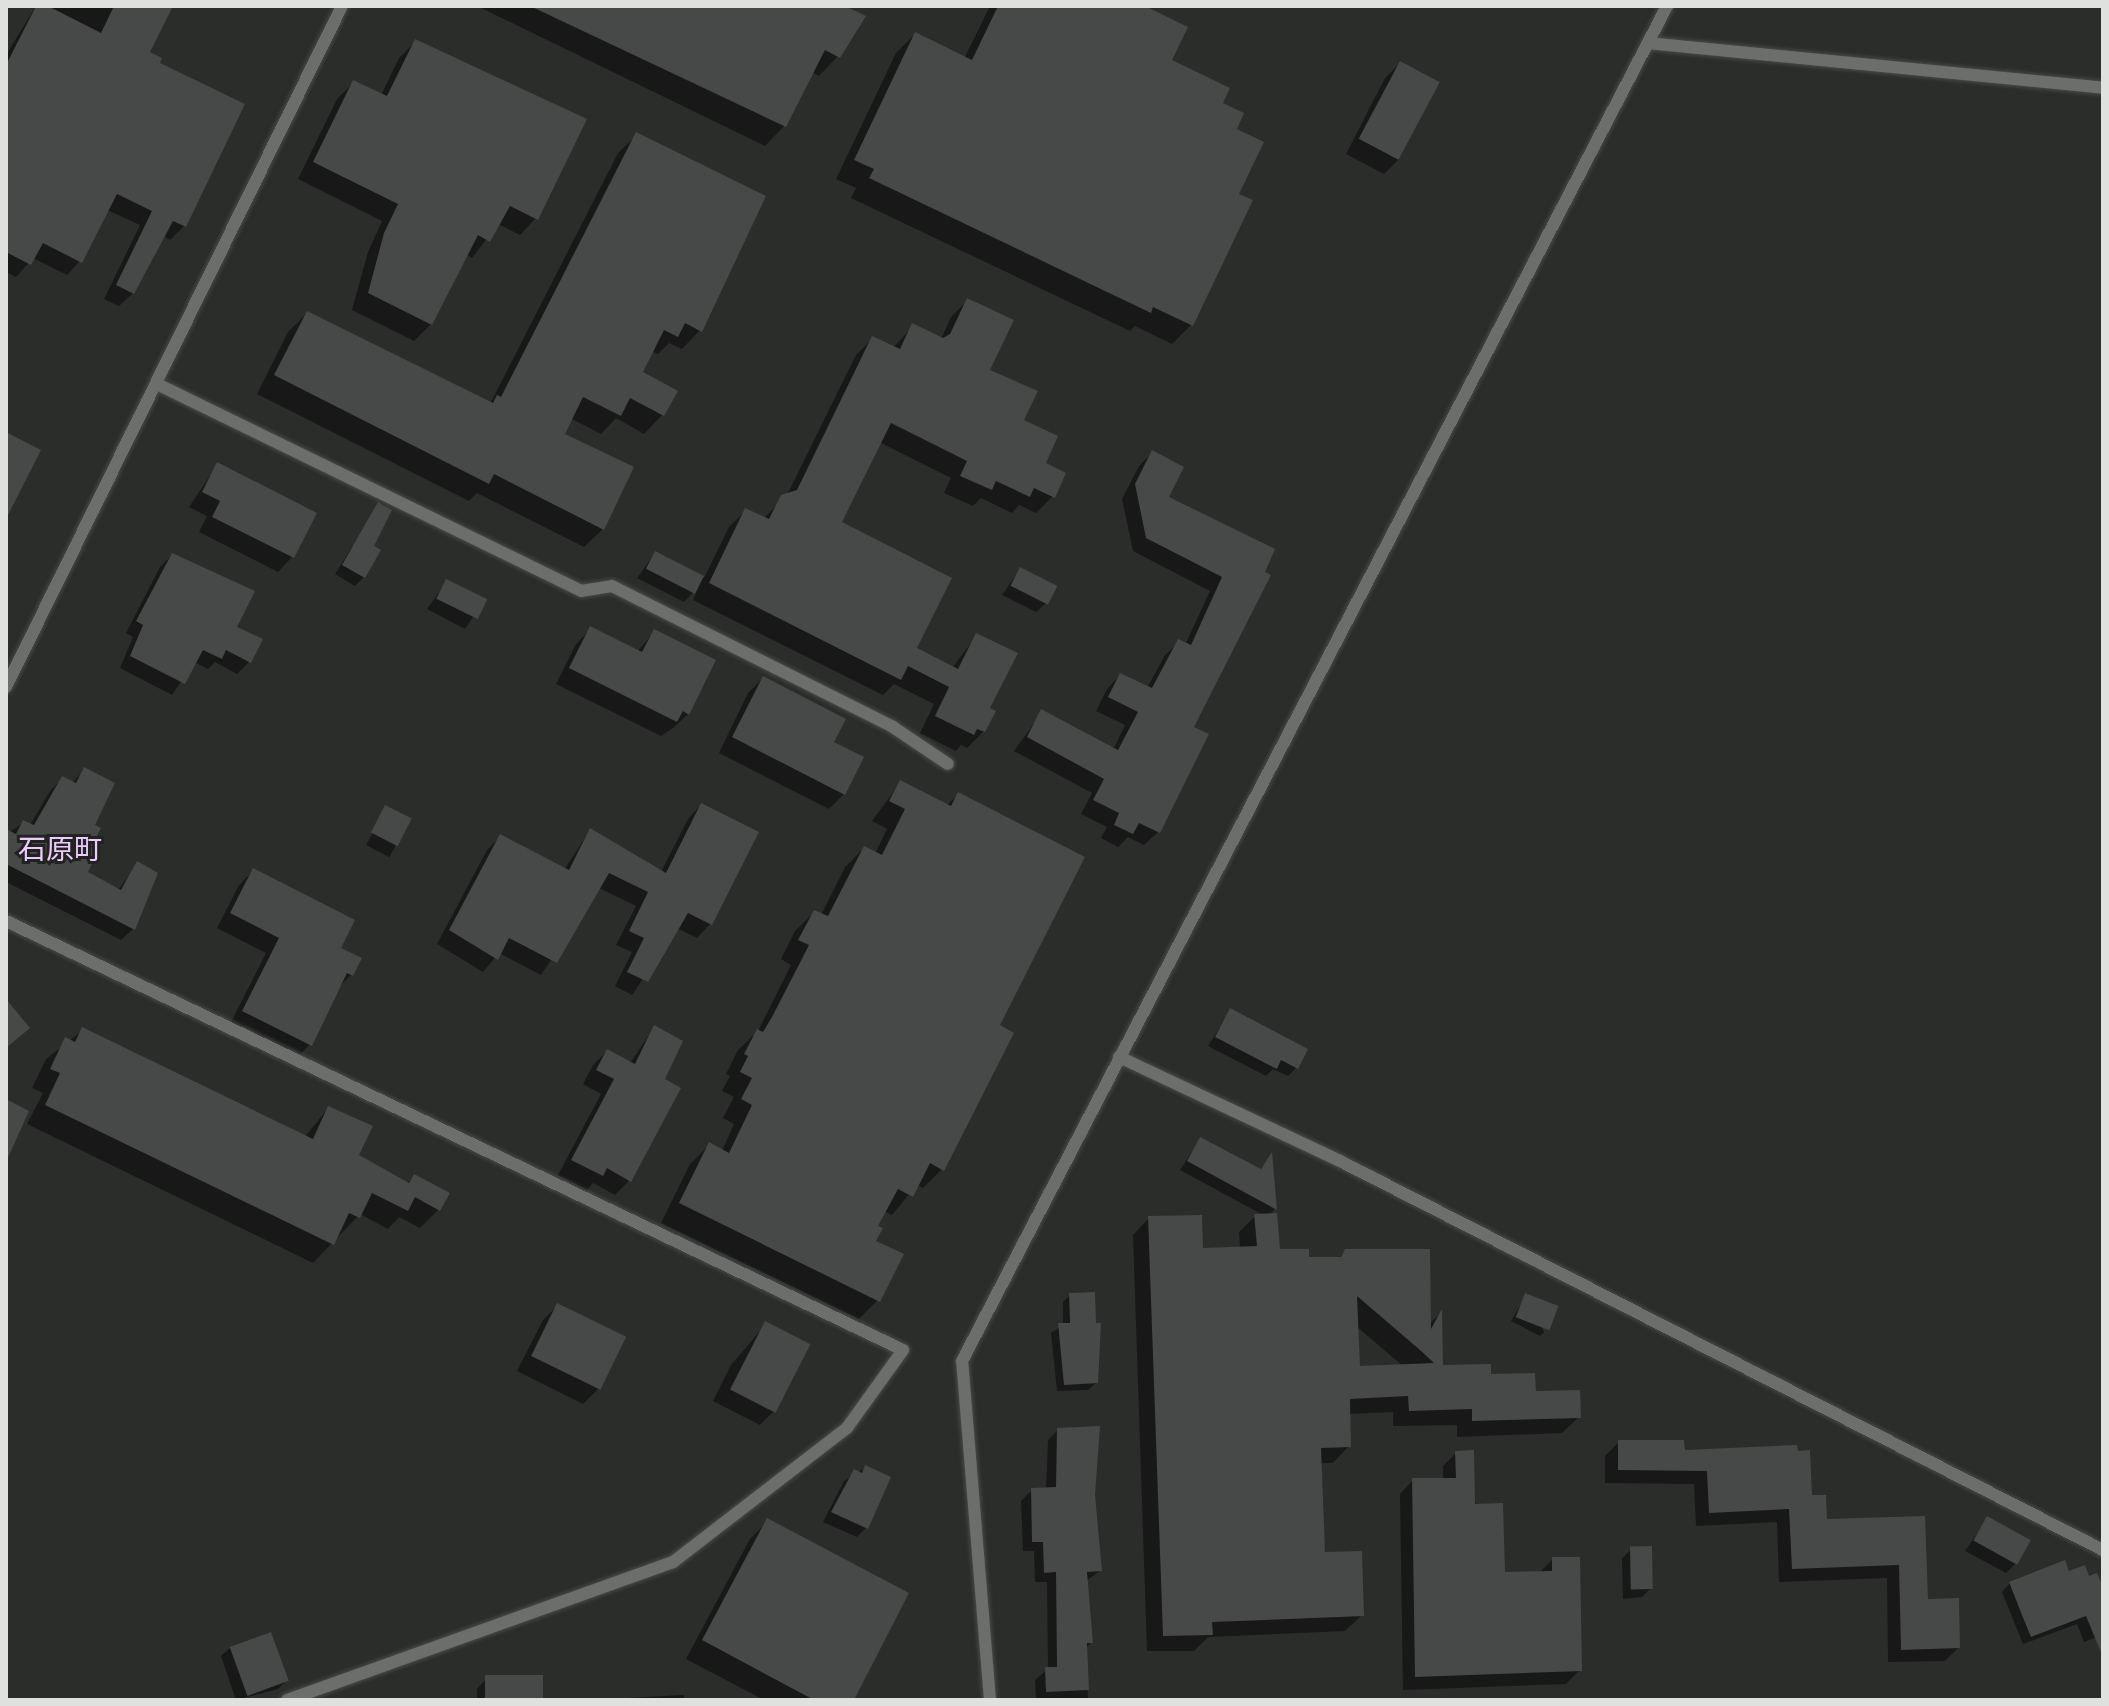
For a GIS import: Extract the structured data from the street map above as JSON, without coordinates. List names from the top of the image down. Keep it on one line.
{"districts":["石原町"]}
